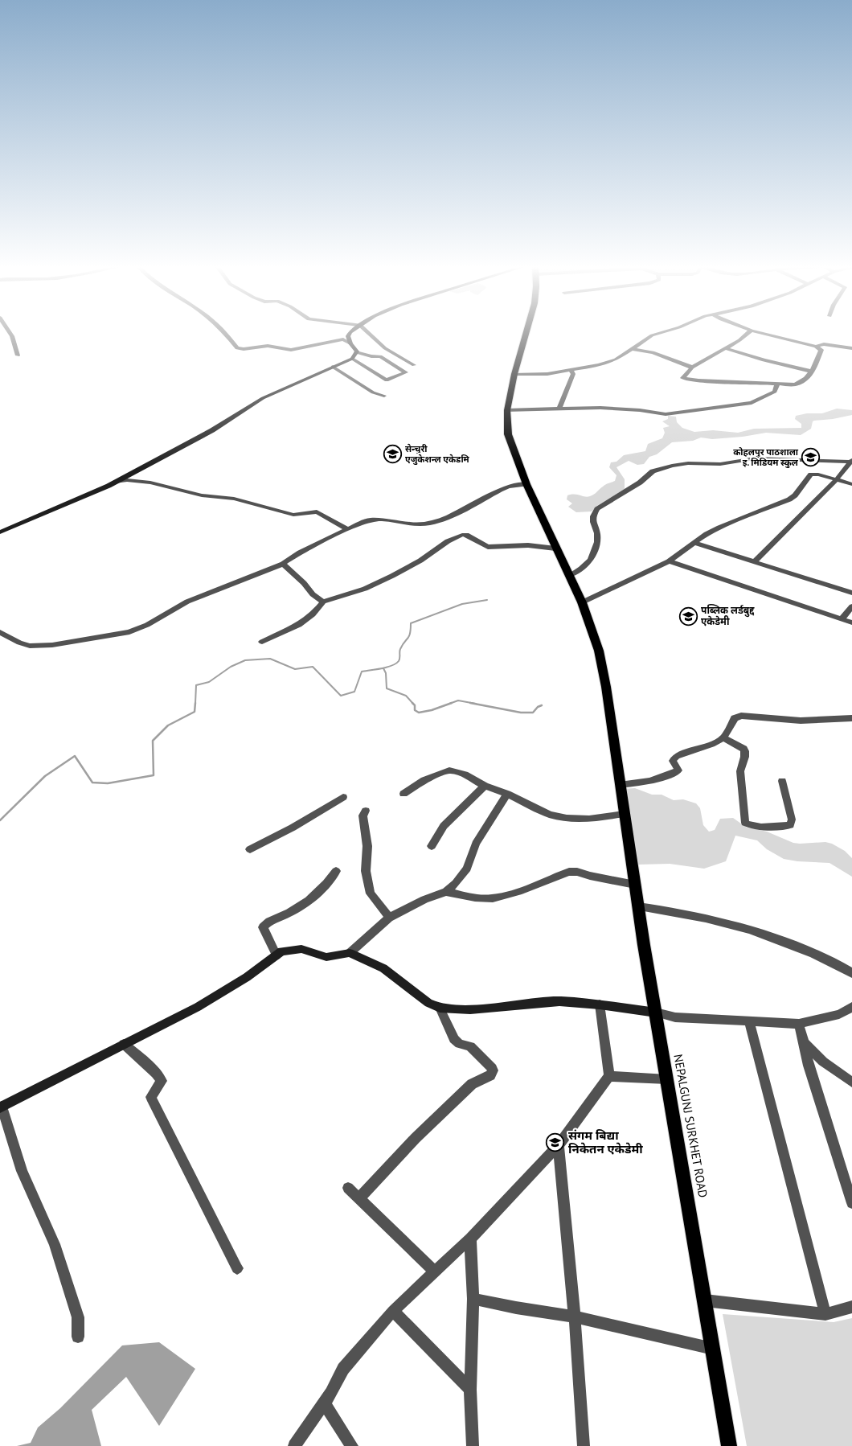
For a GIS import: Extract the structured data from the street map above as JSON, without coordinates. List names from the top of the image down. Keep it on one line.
{"streets":{"main road":["NEPALGUNJ SURKHET ROAD"]},"places":{"school or university":["सेन्चुरी एजुकेशन्ल एकेडमि","कोहलपुर पाठशाला इ. मिडियम स्कुल","पब्लिक लर्डबुद्द एकेडेमी","संगम बिद्या निकेतन एकेडेमी"]}}
